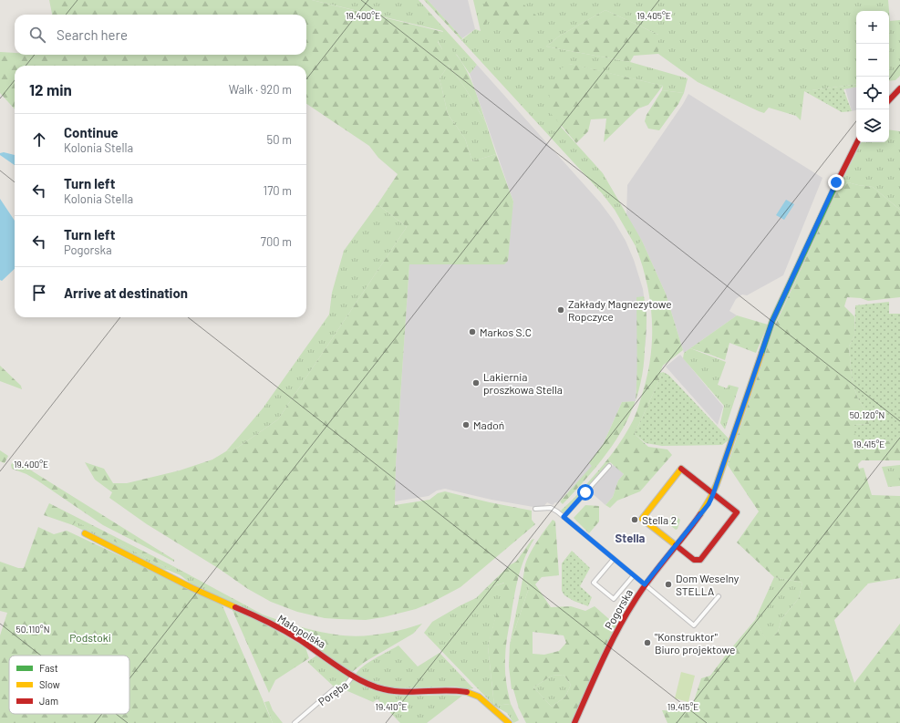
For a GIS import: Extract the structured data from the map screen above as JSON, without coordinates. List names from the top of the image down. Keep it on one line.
{"streets":{"street":["Pogorska","Małopolska","Poręba"]},"crossings":[["Małopolska","Poręba"]],"districts":["Stella"],"parks":["Podstoki"],"places":["Zakłady Magnezytowe Ropczyce","Markos S.C","Lakiernia proszkowa Stella","Madoń","Stella 2","Dom Weselny STELLA","\"Konstruktor\" Biuro projektowe"],"legend":["Fast","Slow","Jam"],"page":{"map_buttons":["+","−"],"search":"Search here","heading":["12 min","Walk · 920 m"],"list":[["Continue","Kolonia Stella","50 m"],["Turn left","Kolonia Stella","170 m"],["Turn left","Pogorska","700 m"],"Arrive at destination"]},"coordinates":["19.400°E","19.405°E","50.120°N","19.415°E","50.110°N","19.410°E"]}
